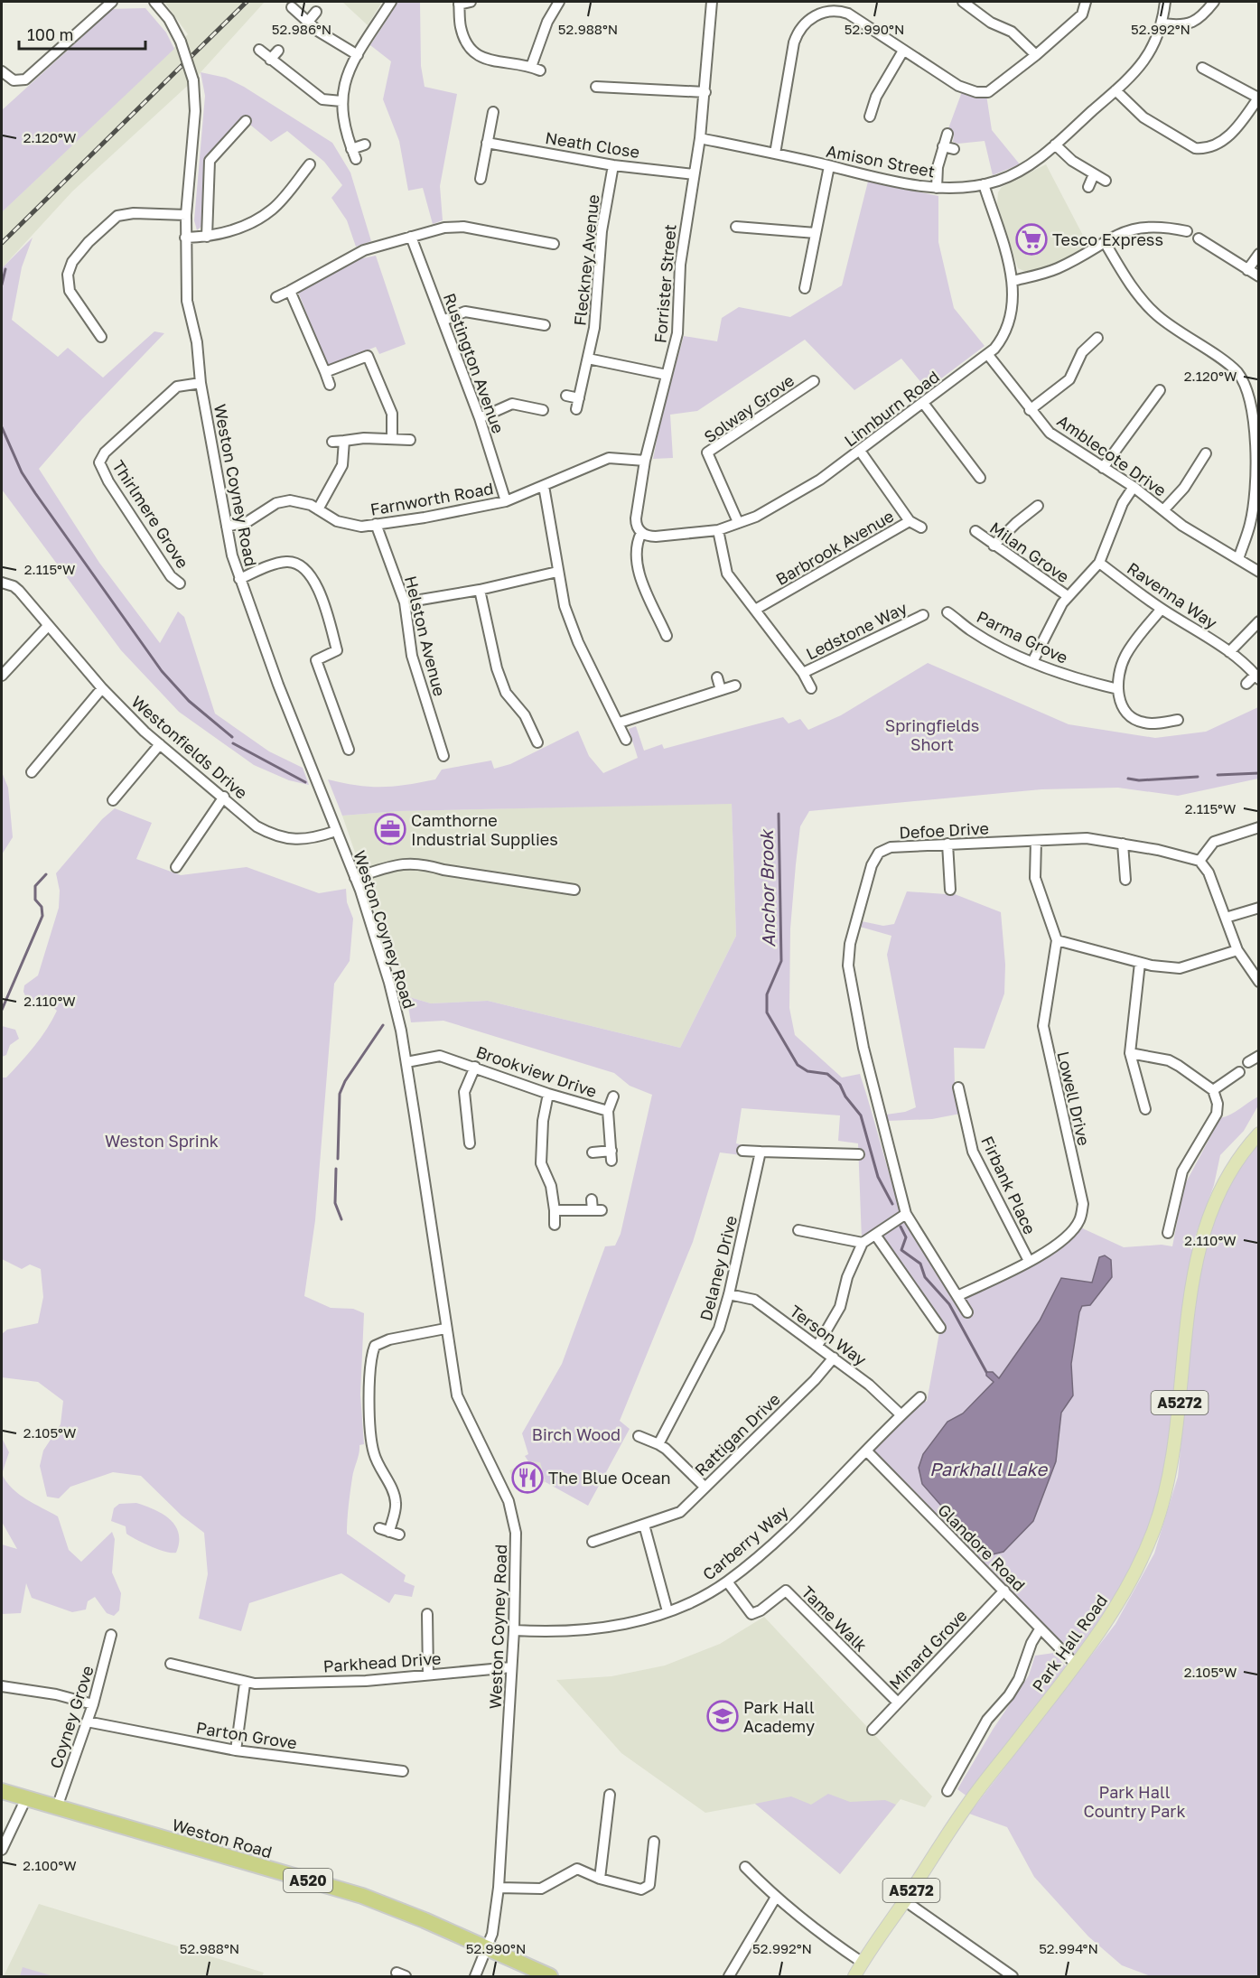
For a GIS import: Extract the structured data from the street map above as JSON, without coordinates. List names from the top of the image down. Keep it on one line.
{"streets":{"highway":["Weston Road","A520"],"main road":["A5272","Park Hall Road"],"street":["Neath Close","Amison Street","Fleckney Avenue","Forrister Street","Rustington Avenue","Solway Grove","Linnburn Road","Amblecote Drive","Weston Coyney Road","Farnworth Road","Thirlmere Grove","Barbrook Avenue","Milan Grove","Ravenna Way","Ledstone Way","Helston Avenue","Parma Grove","Westonfields Drive","Defoe Drive","Brookview Drive","Lowell Drive","Firbank Place","Delaney Drive","Terson Way","Rattigan Drive","Carberry Way","Glandore Road","Tame Walk","Minard Grove","Parkhead Drive","Coyney Grove","Parton Grove"]},"crossings":[["Neath Close","Fleckney Avenue"],["Neath Close","Forrister Street"],["Amison Street","Forrister Street"],["Amison Street","Linnburn Road"],["Forrister Street","Linnburn Road"],["Forrister Street","Farnworth Road"],["Rustington Avenue","Farnworth Road"],["Solway Grove","Linnburn Road"],["Linnburn Road","Amblecote Drive"],["Linnburn Road","Barbrook Avenue"],["Linnburn Road","Ledstone Way"],["Weston Coyney Road","Farnworth Road"],["Weston Coyney Road","Thirlmere Grove"],["Weston Coyney Road","Westonfields Drive"],["Weston Coyney Road","Brookview Drive"],["Weston Coyney Road","Carberry Way"],["Weston Coyney Road","Parkhead Drive"],["Weston Coyney Road","Weston Road"],["Farnworth Road","Helston Avenue"],["Barbrook Avenue","Ledstone Way"],["Defoe Drive","Lowell Drive"],["Lowell Drive","Firbank Place"],["Delaney Drive","Terson Way"],["Terson Way","Rattigan Drive"],["Terson Way","Carberry Way"],["Carberry Way","Glandore Road"],["Carberry Way","Tame Walk"],["Glandore Road","Park Hall Road"],["Glandore Road","Minard Grove"],["Tame Walk","Minard Grove"],["Coyney Grove","Parton Grove"],["Coyney Grove","Weston Road"]],"water":["Anchor Brook","Parkhall Lake"],"parks":["Springfields Short","Weston Sprink","Birch Wood","Park Hall Country Park"],"places":{"supermarket":["Tesco Express"],"office":["Camthorne Industrial Supplies"],"restaurant":["The Blue Ocean"],"school or university":["Park Hall Academy"]},"scale_bar":"100 m","coordinates":["52.986°N","52.988°N","52.990°N","52.992°N","2.120°W","2.115°W","2.110°W","2.105°W","2.100°W","52.994°N"]}
